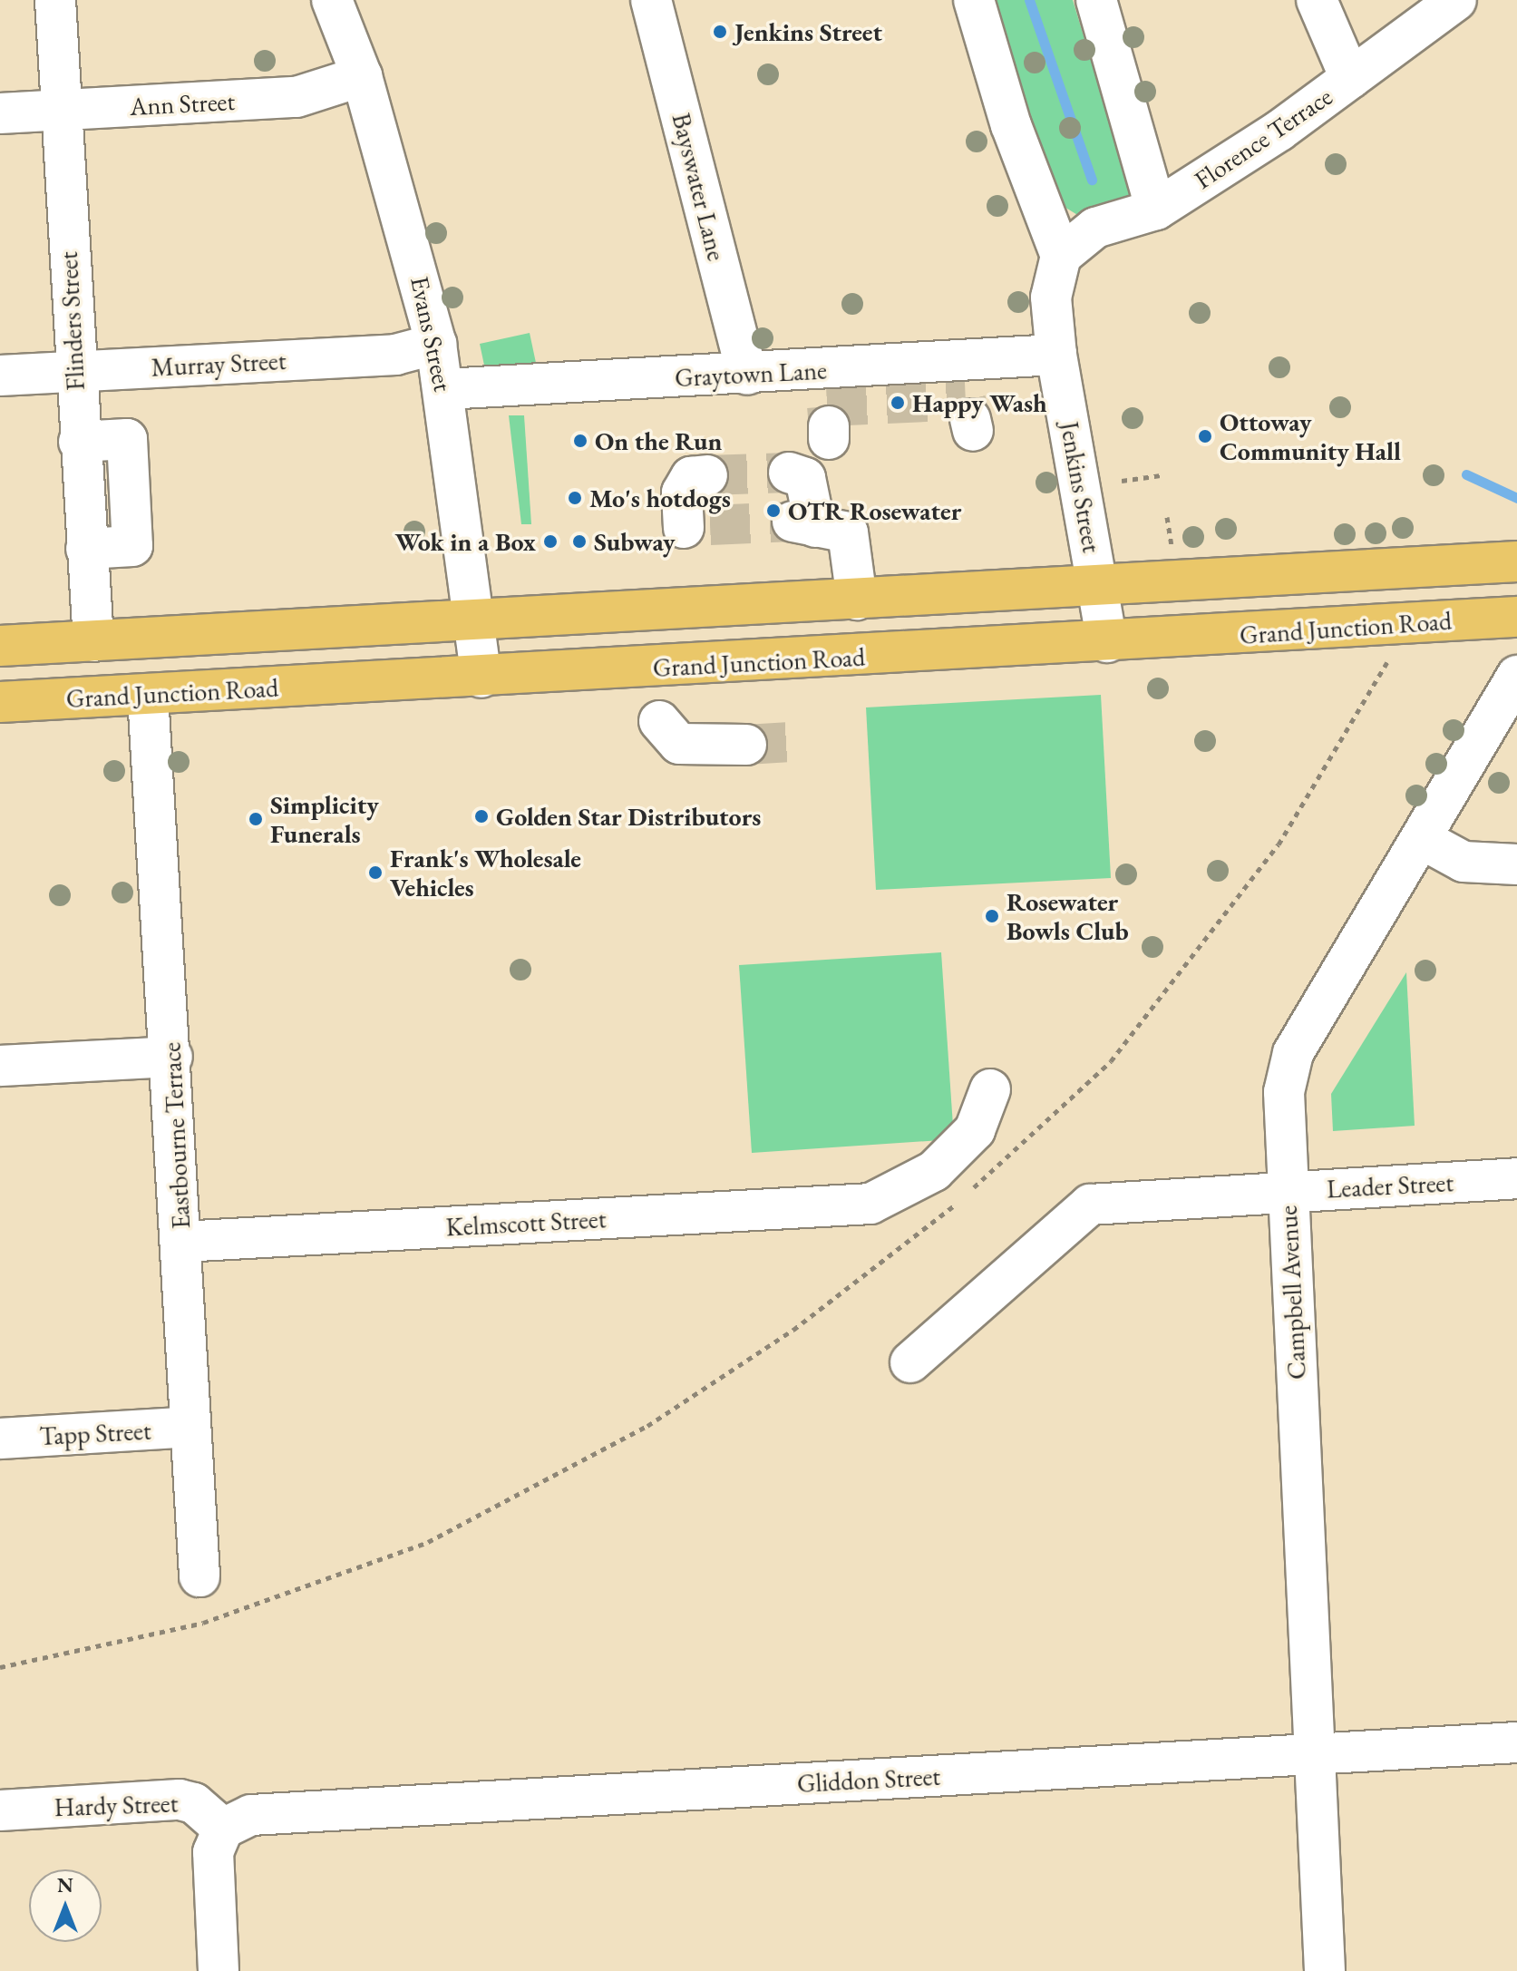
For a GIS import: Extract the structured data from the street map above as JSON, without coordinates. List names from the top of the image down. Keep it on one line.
{"streets":{"highway":["Grand Junction Road"],"street":["Ann Street","Florence Terrace","Bayswater Lane","Flinders Street","Evans Street","Murray Street","Graytown Lane","Jenkins Street","Eastbourne Terrace","Leader Street","Kelmscott Street","Campbell Avenue","Tapp Street","Gliddon Street","Hardy Street"]},"crossings":[["Ann Street","Flinders Street"],["Ann Street","Evans Street"],["Florence Terrace","Jenkins Street"],["Bayswater Lane","Graytown Lane"],["Flinders Street","Murray Street"],["Evans Street","Murray Street"],["Evans Street","Graytown Lane"],["Evans Street","Grand Junction Road"],["Graytown Lane","Jenkins Street"],["Jenkins Street","Grand Junction Road"],["Grand Junction Road","Eastbourne Terrace"],["Eastbourne Terrace","Kelmscott Street"],["Eastbourne Terrace","Tapp Street"],["Leader Street","Campbell Avenue"],["Campbell Avenue","Gliddon Street"],["Gliddon Street","Hardy Street"]],"places":["Jenkins Street","Happy Wash","Ottoway Community Hall","On the Run","Mo's hotdogs","OTR Rosewater","Wok in a Box","Subway","Golden Star Distributors","Simplicity Funerals","Frank's Wholesale Vehicles","Rosewater Bowls Club"],"north":"top"}
